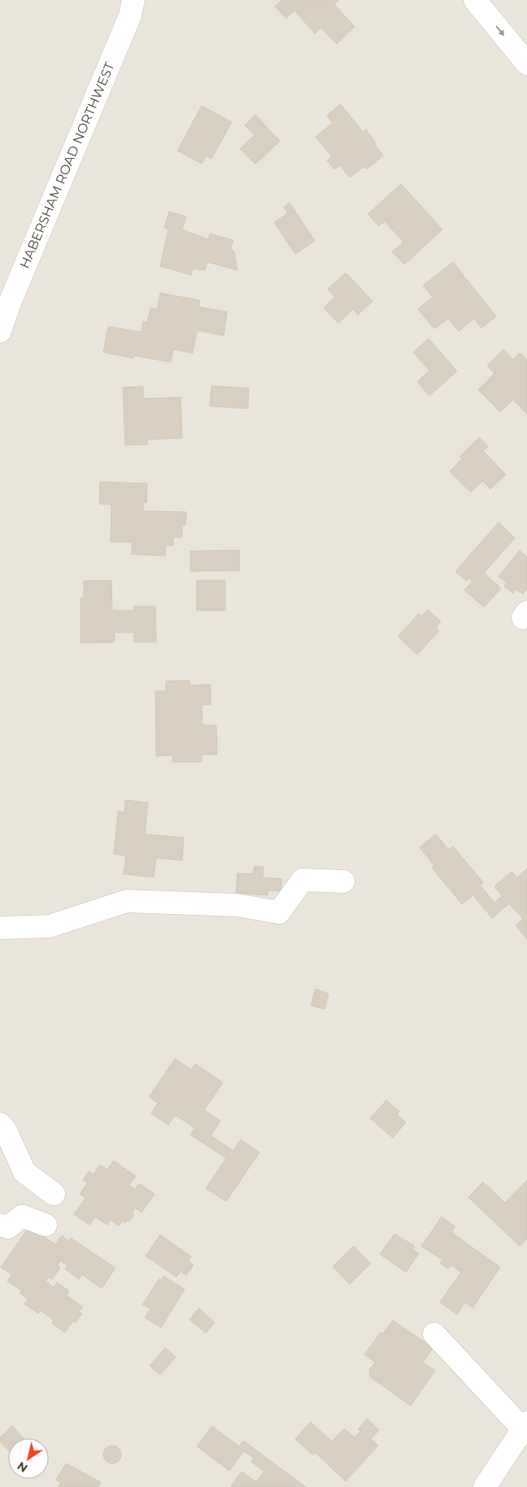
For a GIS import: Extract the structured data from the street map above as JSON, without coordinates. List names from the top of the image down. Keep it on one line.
{"streets":{"street":["HABERSHAM ROAD NORTHWEST"]},"north":"bottom left"}
